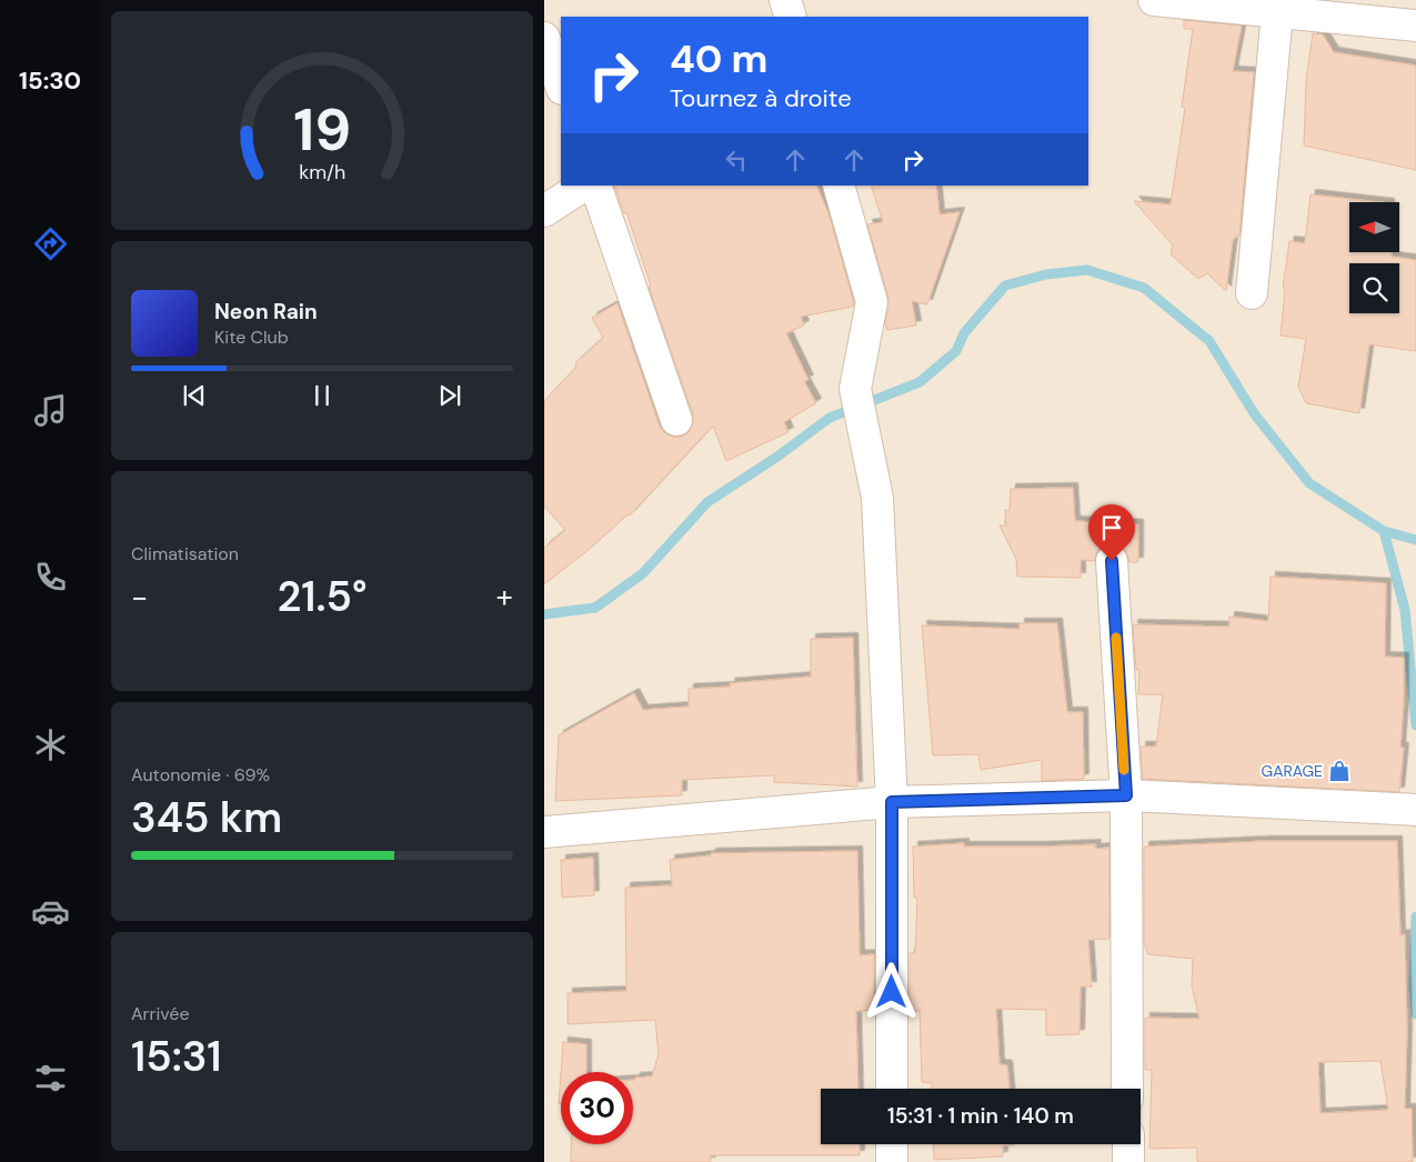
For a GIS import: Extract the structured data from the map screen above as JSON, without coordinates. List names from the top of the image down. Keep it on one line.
{"places":{"shop":["GARAGE"]},"north":"left","page":{"tabs":"15:30","turn":["40 m","Tournez à droite"],"song":["Neon Rain","Kite Club"],"tile":["Climatisation",["Autonomie · 69%","345 km"],["Arrivée","15:31"]],"heat":["−","21.5°","+"],"limit":"30","trip":"15:31 · 1 min · 140 m","gauge":["19","km/h"]}}
